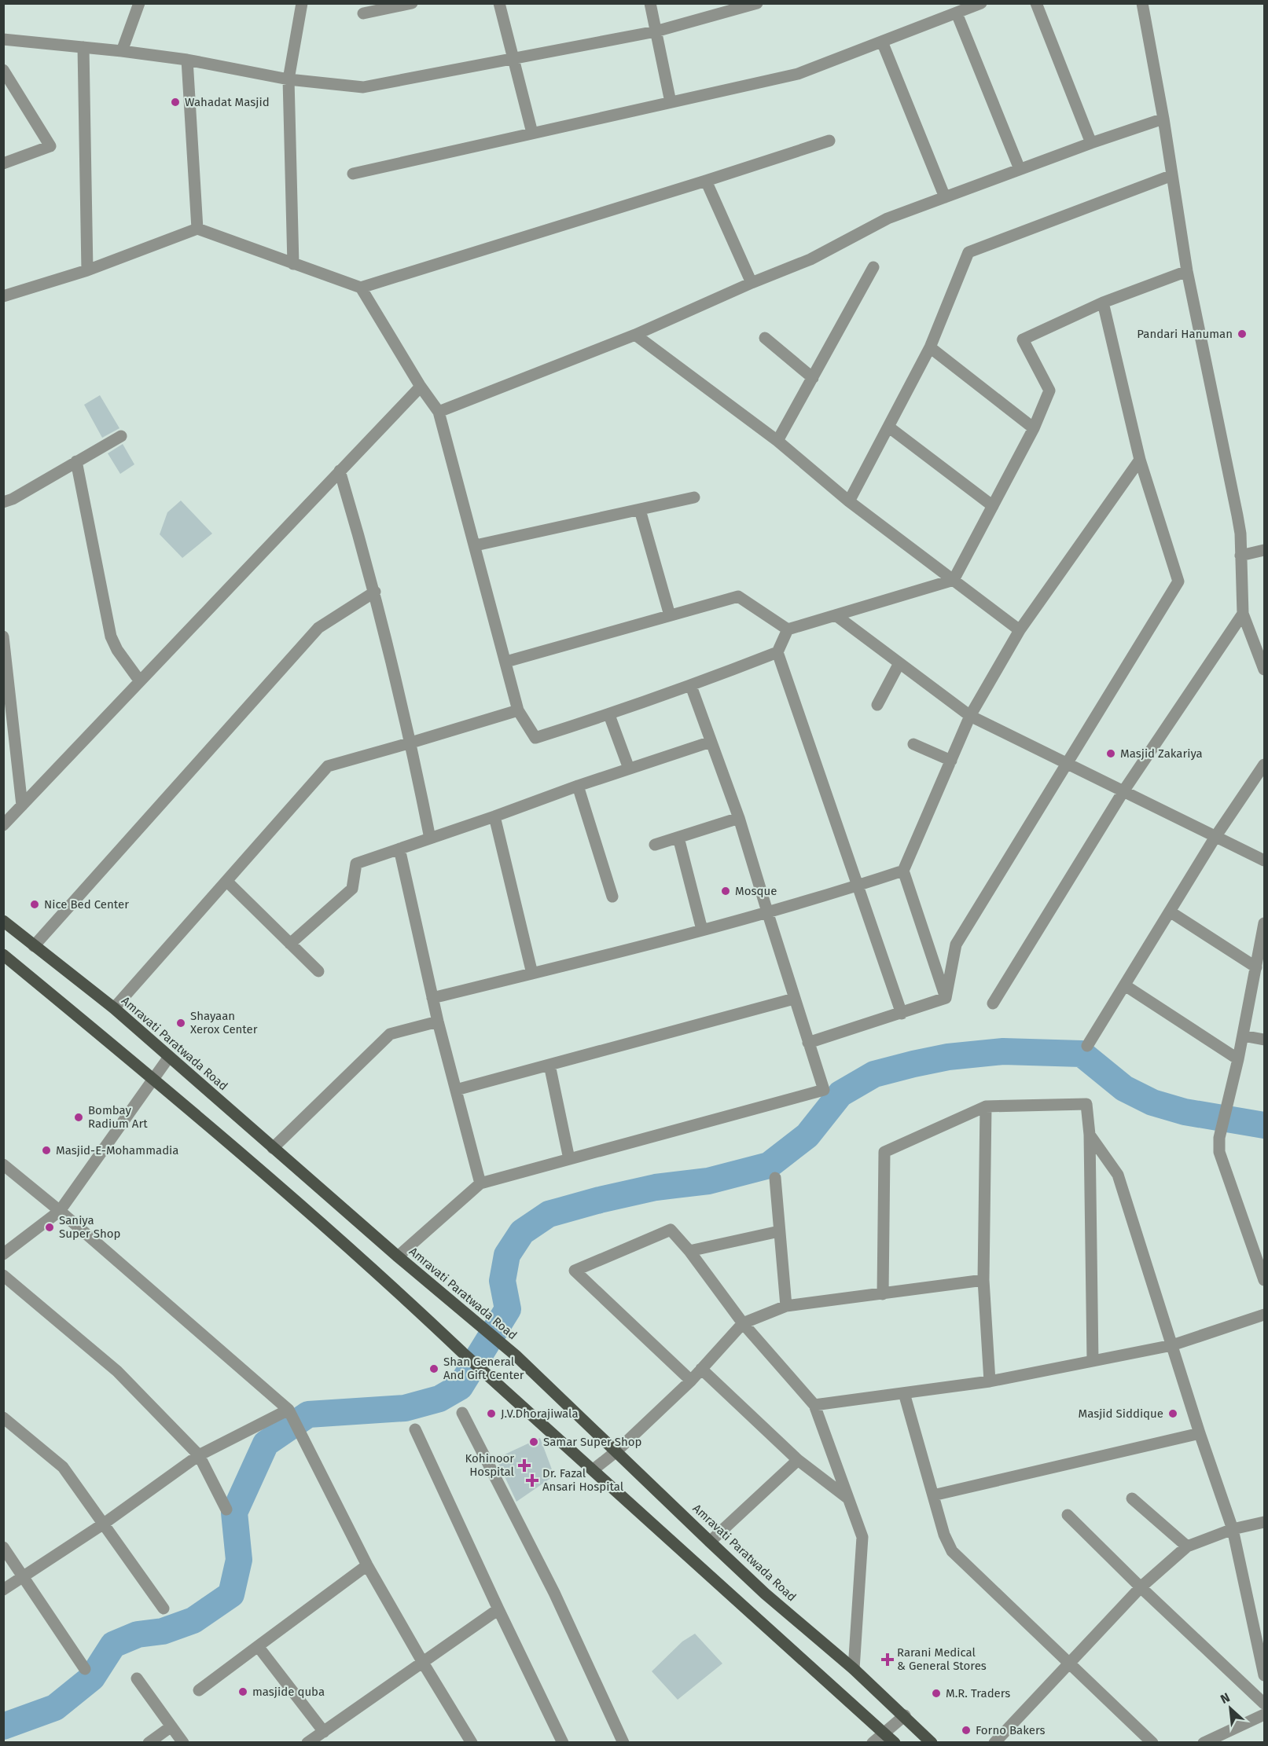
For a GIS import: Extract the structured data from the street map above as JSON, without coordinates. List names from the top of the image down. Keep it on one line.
{"streets":{"main road":["Amravati Paratwada Road"]},"places":{"other":["Wahadat Masjid","Pandari Hanuman","Masjid Zakariya","Mosque","Nice Bed Center","Shayaan Xerox Center","Bombay Radium Art","Masjid-E-Mohammadia","Saniya Super Shop","Shan General And Gift Center","J.V.Dhorajiwala","Masjid Siddique","Samar Super Shop","masjide quba","M.R. Traders","Forno Bakers"],"health":["Kohinoor Hospital","Dr. Fazal Ansari Hospital","Rarani Medical & General Stores"]},"north":"top left"}
